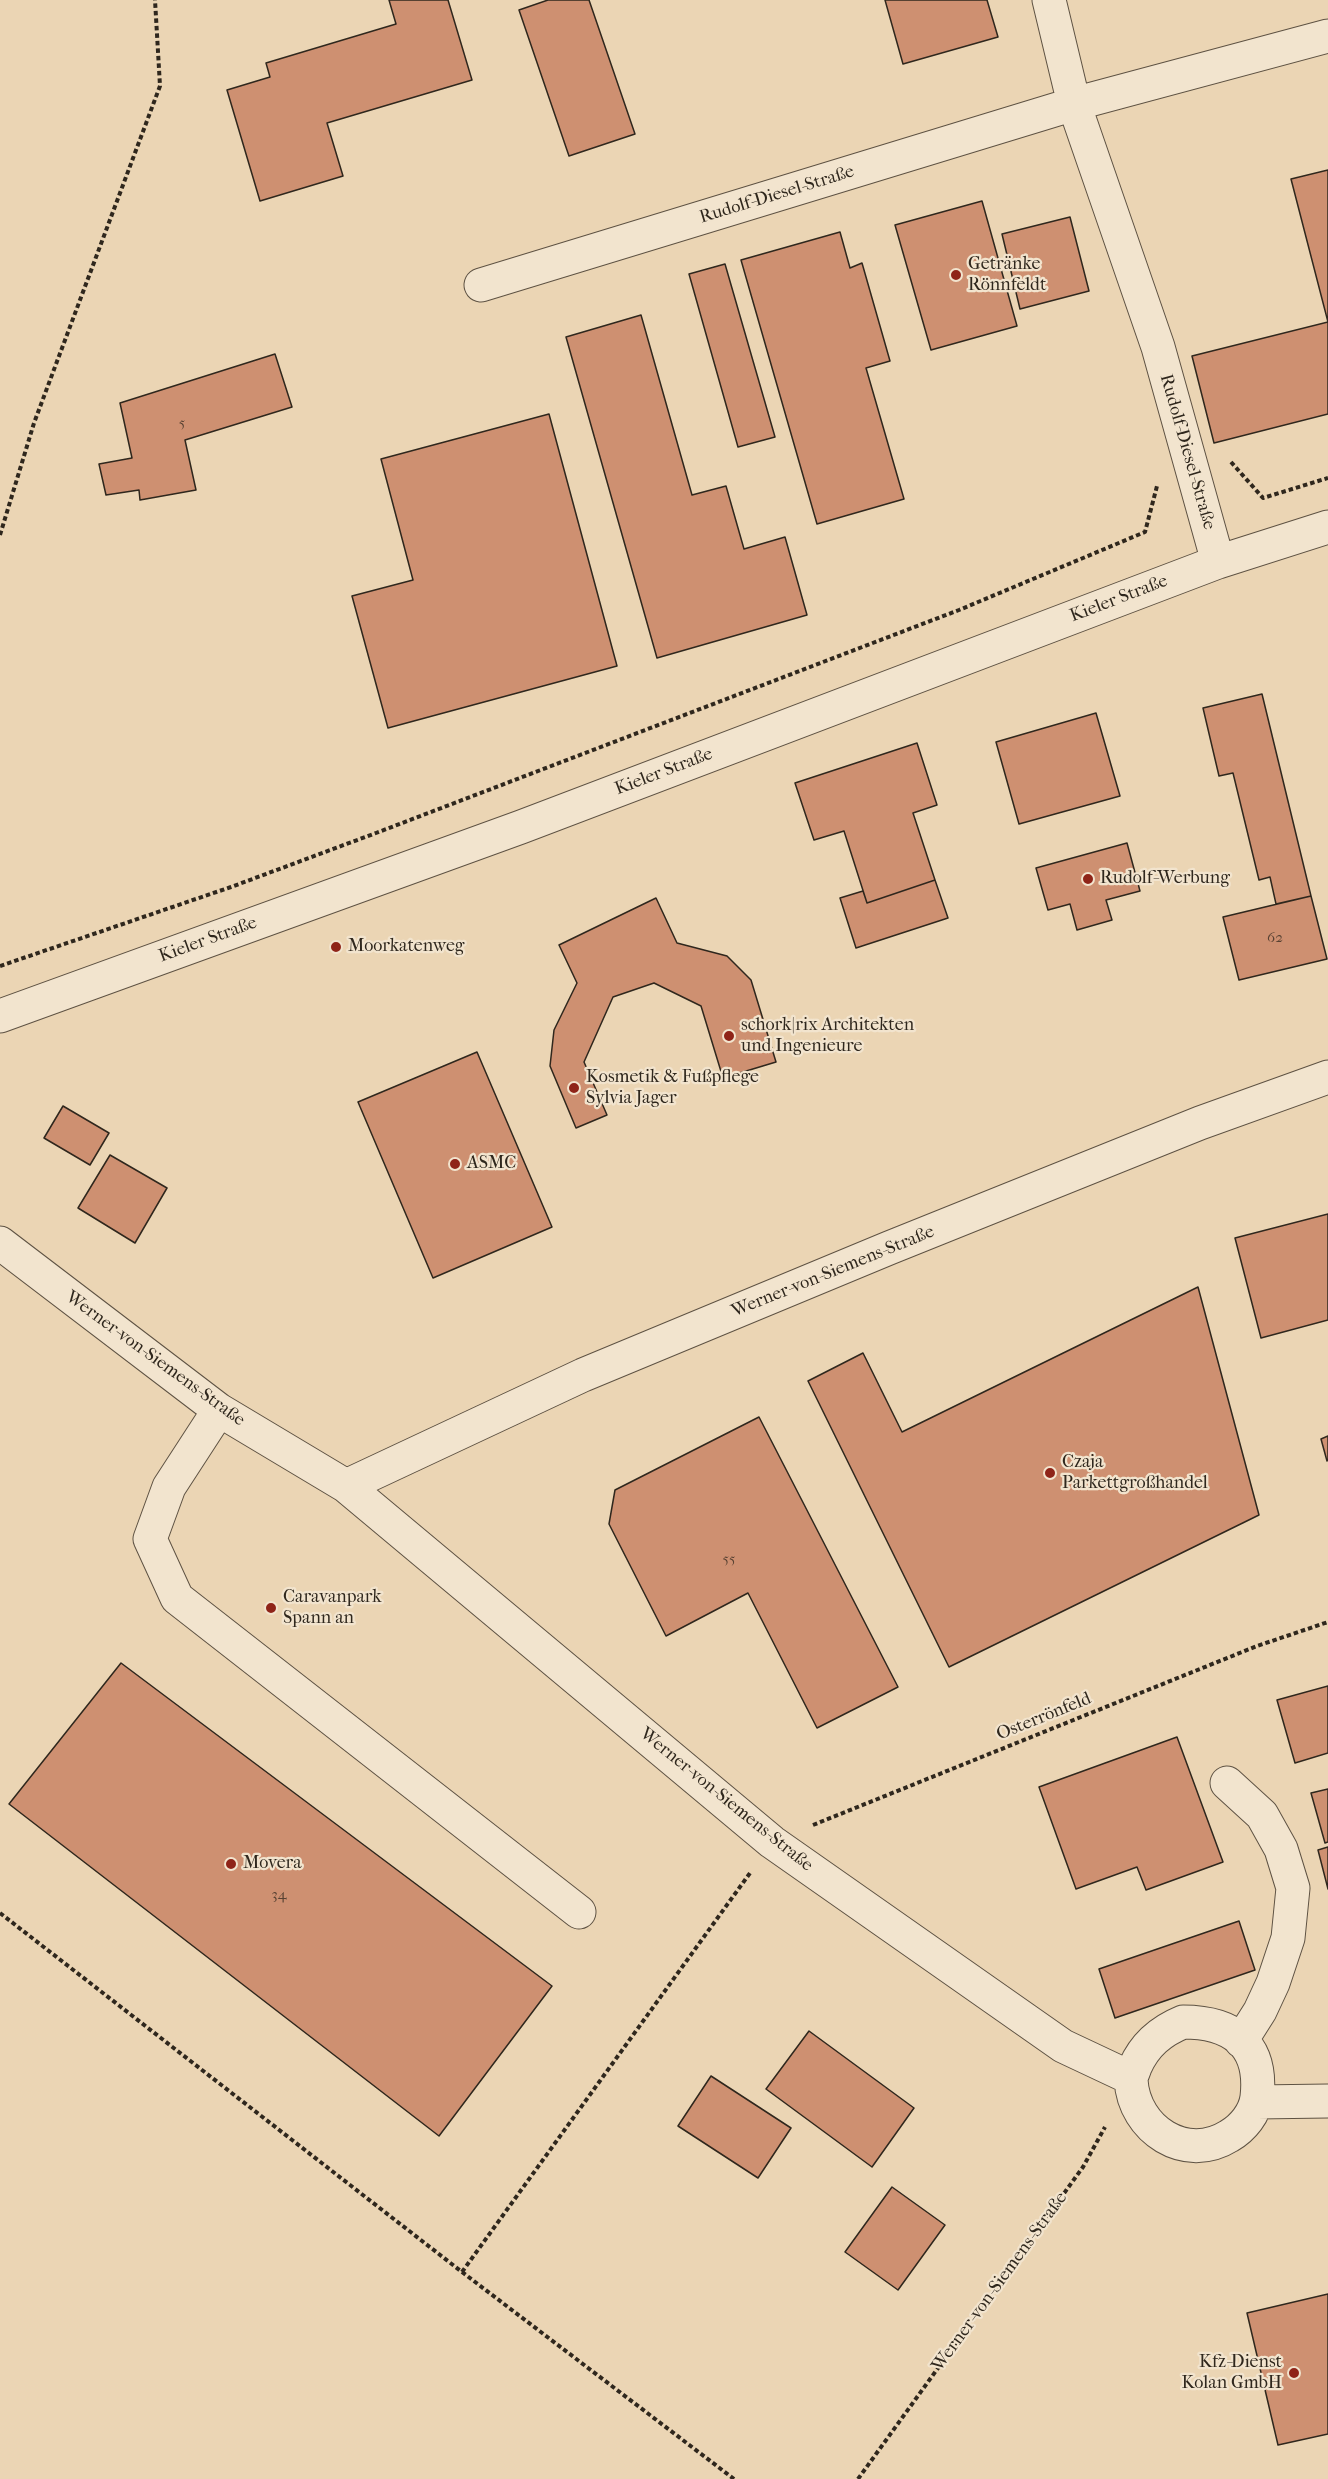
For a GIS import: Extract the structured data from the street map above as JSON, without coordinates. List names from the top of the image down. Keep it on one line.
{"streets":{"street":["Rudolf-Diesel-Straße","Kieler Straße","Werner-von-Siemens-Straße"],"path":["Osterrönfeld"]},"crossings":[["Rudolf-Diesel-Straße","Kieler Straße"],["Werner-von-Siemens-Straße","Osterrönfeld"]],"places":["Getränke Rönnfeldt","Rudolf-Werbung","Moorkatenweg","schork|rix Architekten und Ingenieure","Kosmetik & Fußpflege Sylvia Jager","ASMC","Czaja Parkettgroßhandel","Caravanpark Spann an","Movera","Kfz-Dienst Kolan GmbH"],"house_numbers":["5","62","55","34"]}
